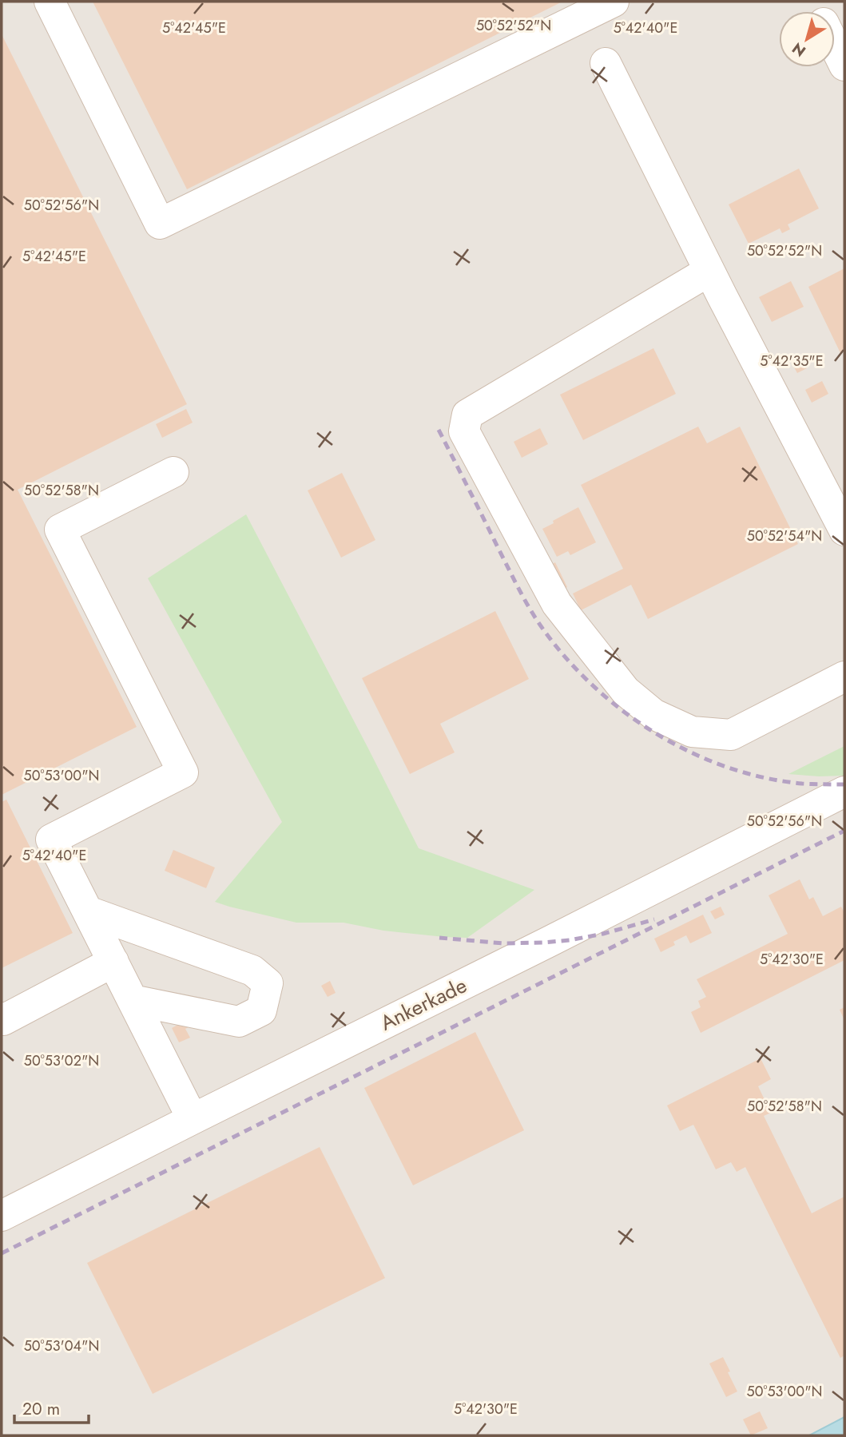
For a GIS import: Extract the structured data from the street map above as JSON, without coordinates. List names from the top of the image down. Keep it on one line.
{"streets":{"street":["Ankerkade"]},"scale_bar":"20 m","north":"bottom left","coordinates":["50°52'52\"N","5°42'45\"E","5°42'40\"E","50°52'56\"N","5°42'35\"E","50°52'58\"N","50°52'54\"N","50°53'00\"N","5°42'30\"E","50°53'02\"N","50°53'04\"N"]}
